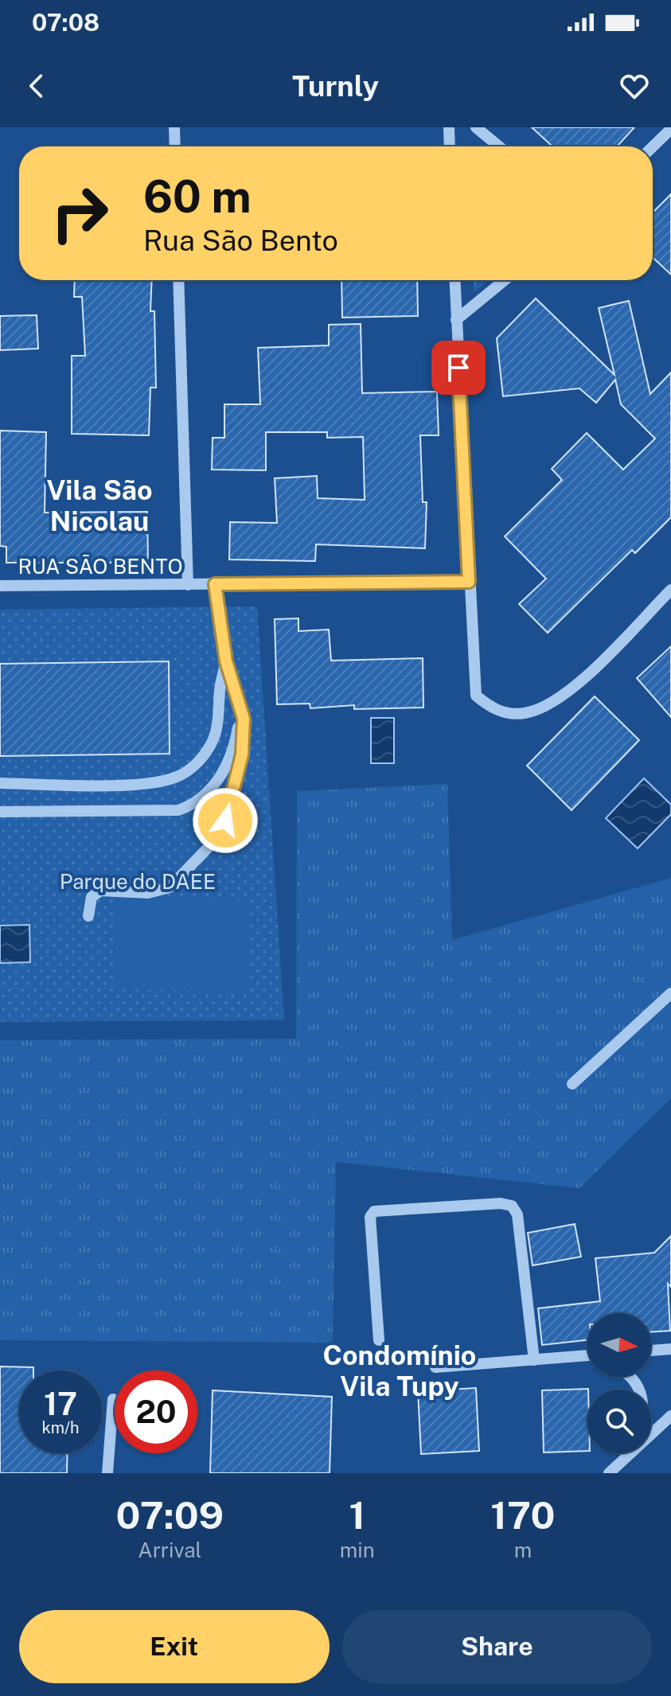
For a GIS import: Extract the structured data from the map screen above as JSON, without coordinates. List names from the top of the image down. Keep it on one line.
{"streets":{"street":["RUA SÃO BENTO"]},"districts":["Vila São Nicolau","Condomínio Vila Tupy"],"parks":["Parque do DAEE"],"north":"right","page":{"status":"07:08","header":"Turnly","turn":["60 m","Rua São Bento"],"speed":"17 km/h","limit":"20","eta":["07:09","Arrival","1","min","170","m"],"buttons":["Exit","Share"]}}
